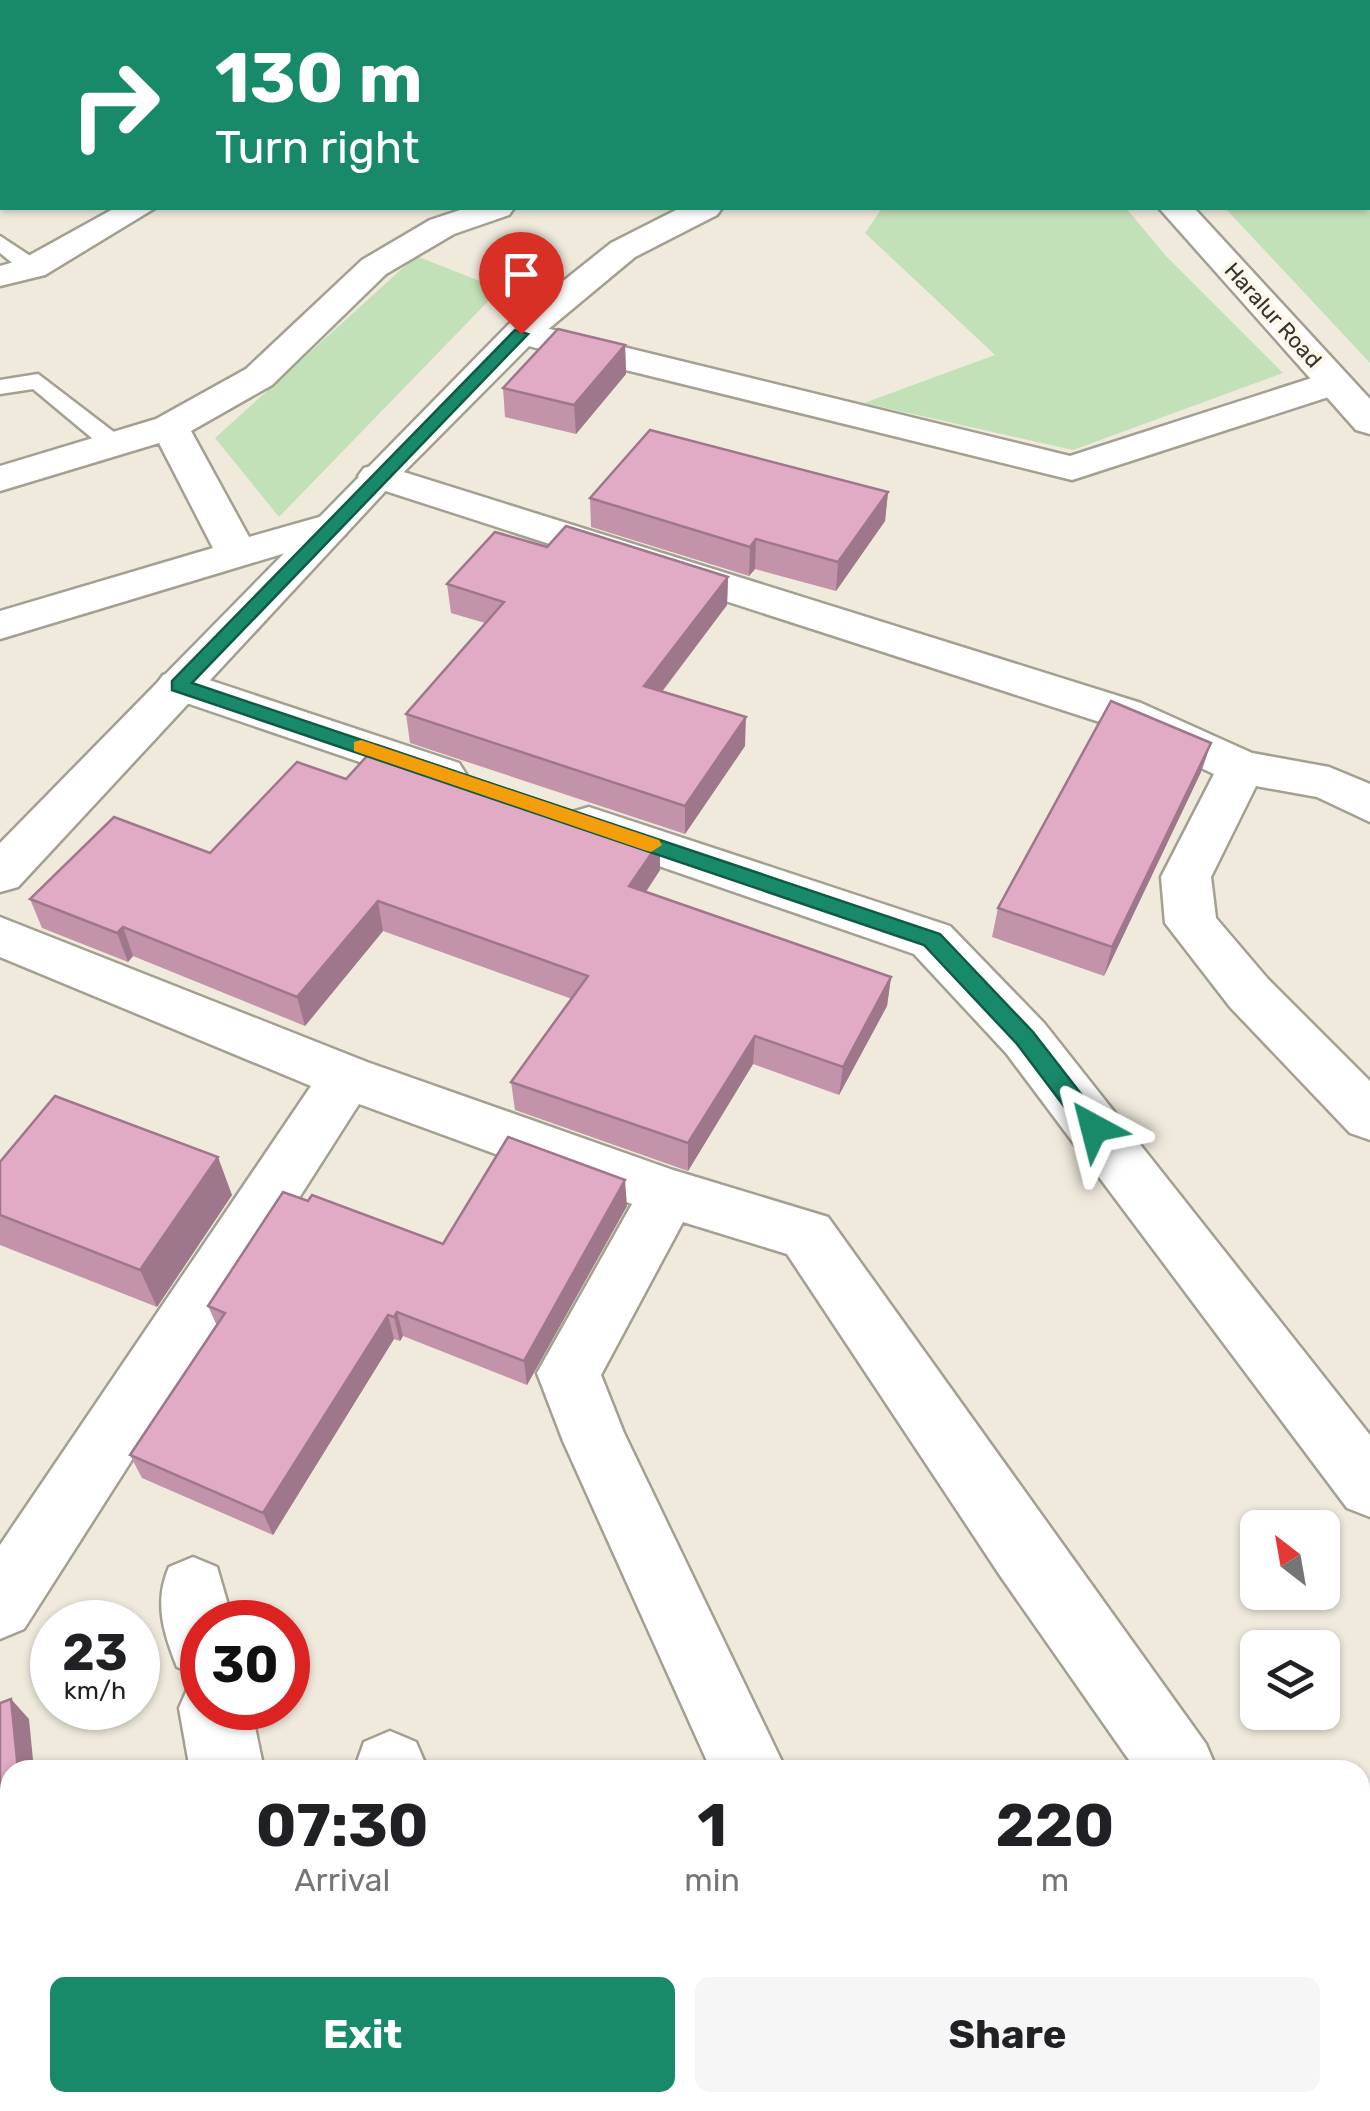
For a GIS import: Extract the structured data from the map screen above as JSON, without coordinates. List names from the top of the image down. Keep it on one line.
{"streets":{"street":["Haralur Road"]},"north":"top left","page":{"turn":["130 m","Turn right"],"speed":"23 km/h","limit":"30","eta":["07:30","Arrival","1","min","220","m"],"buttons":["Exit","Share"]}}
